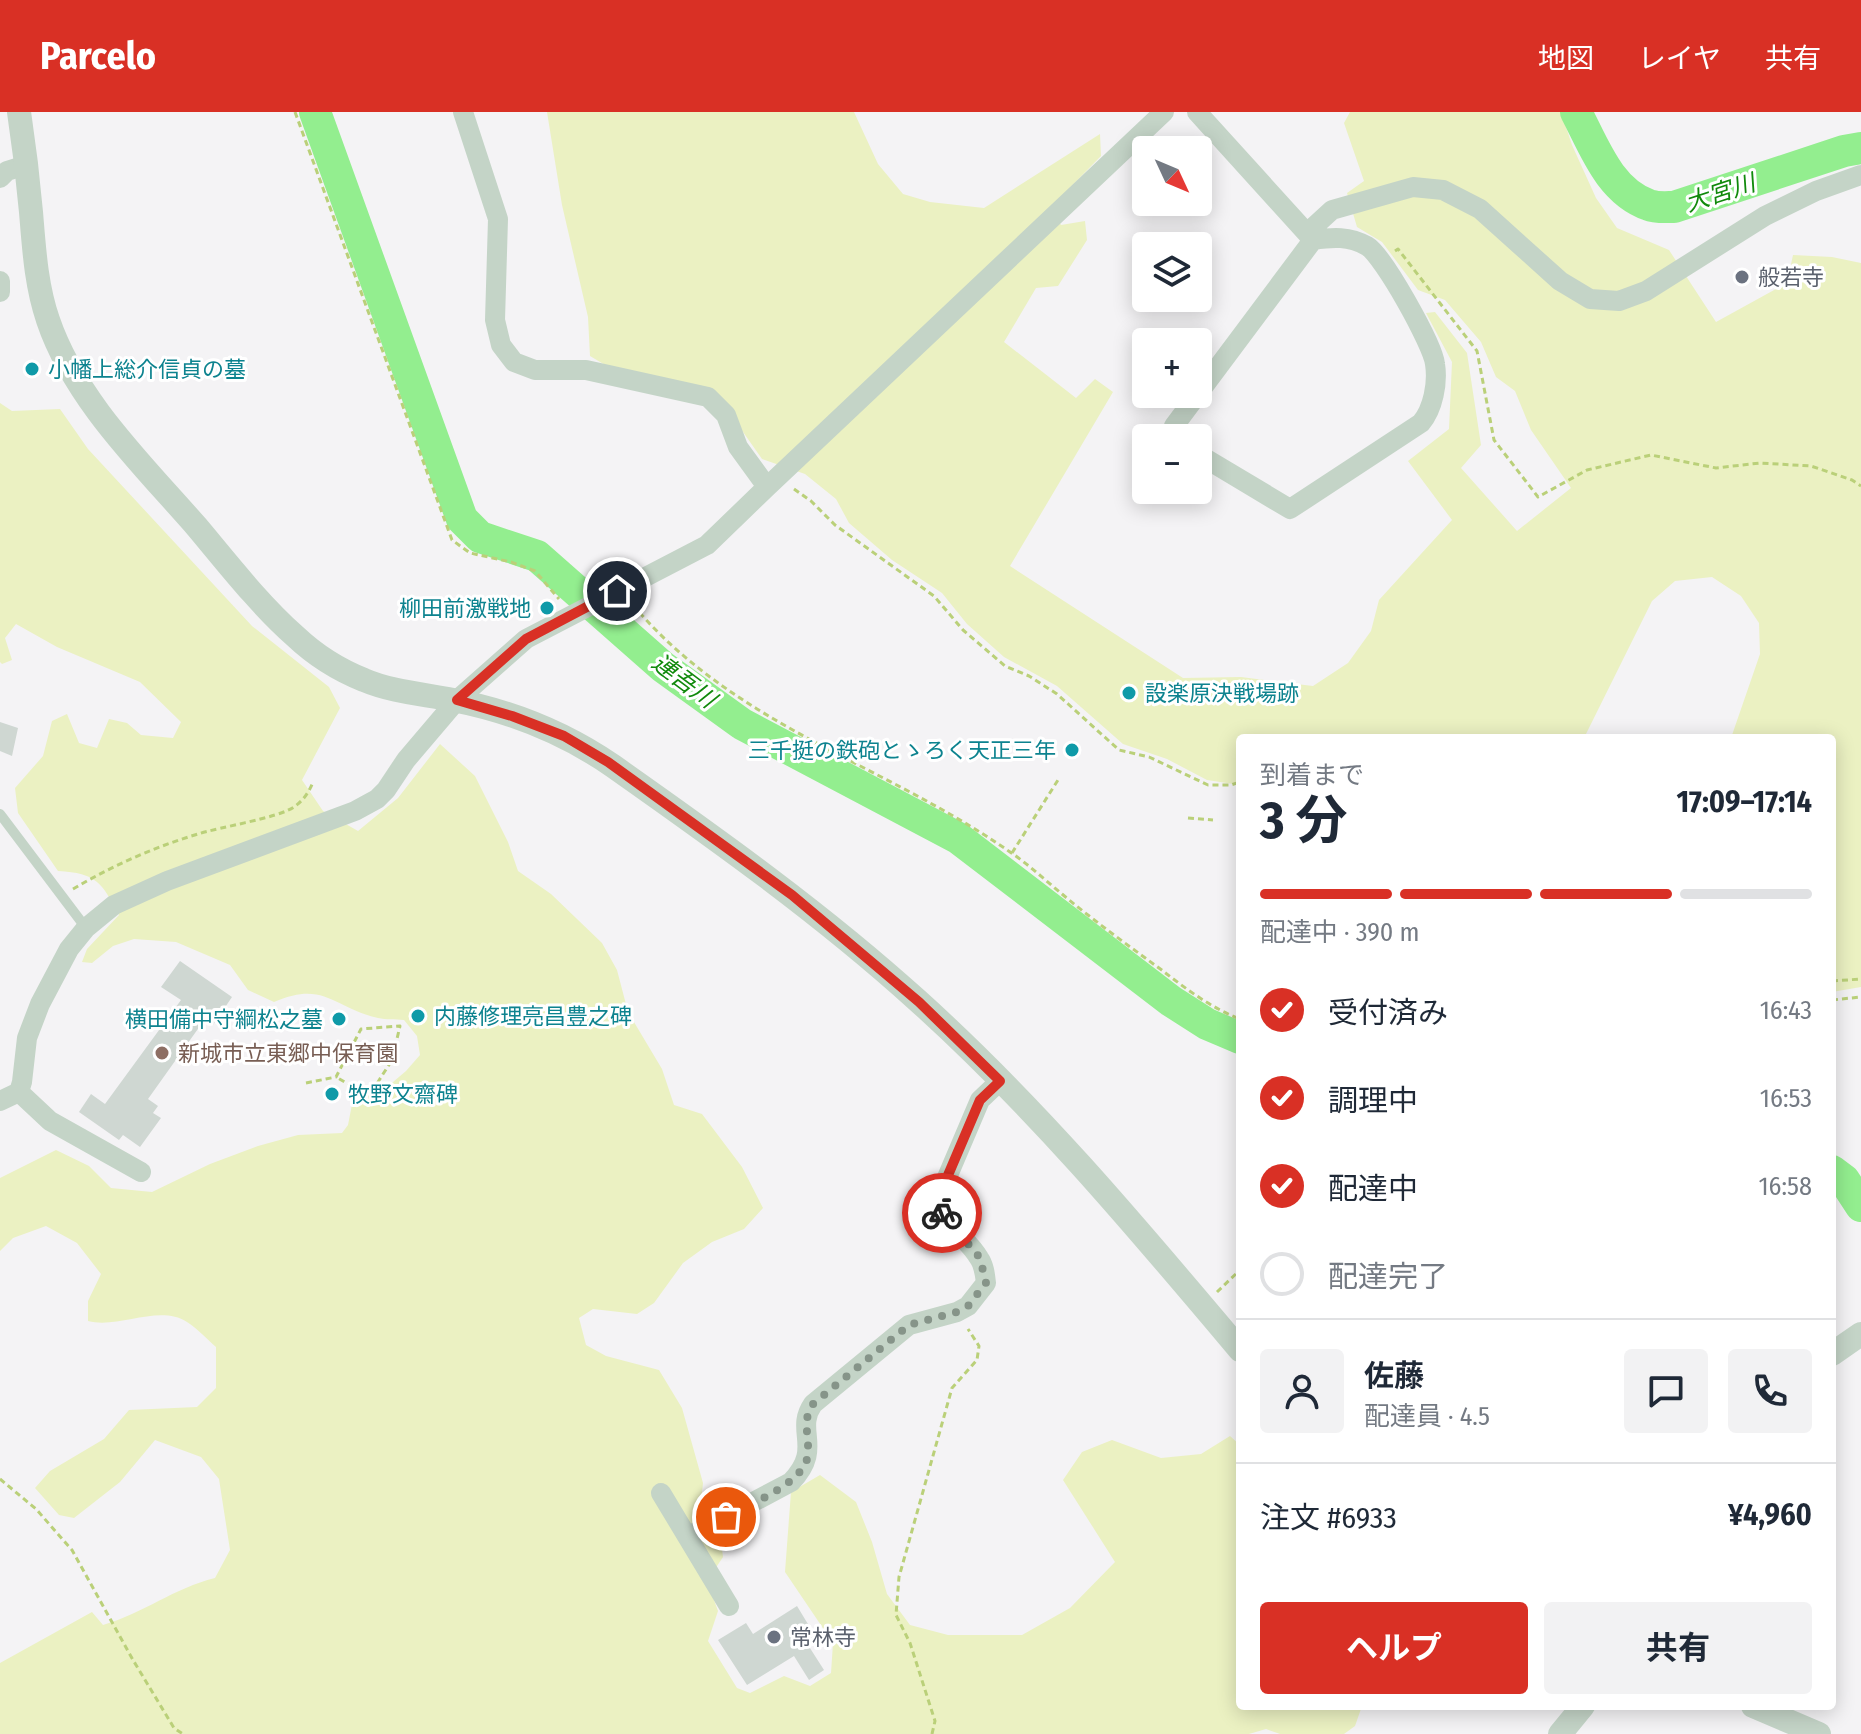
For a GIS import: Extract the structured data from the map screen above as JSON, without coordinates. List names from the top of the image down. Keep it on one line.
{"water":["大宮川","連吾川"],"places":["般若寺","小幡上総介信貞の墓","柳田前激戦地","設楽原決戦場跡","三千挺の鉄砲とゝろく天正三年","内藤修理亮昌豊之碑","横田備中守綱松之墓","新城市立東郷中保育園","牧野文齋碑","常林寺"],"north":"bottom right","page":{"header":"Parcelo","nav":["地図","レイヤ","共有"],"map_buttons":["+","−"],"heading":["3 分","到着まで","17:09–17:14"],"panel":["佐藤","配達員 · 4.5","注文 #6933","¥4,960"],"bar":"配達中 · 390 m","list":[["受付済み","16:43"],["調理中","16:53"],["配達中","16:58"],"配達完了"],"buttons":["ヘルプ","共有"]}}
